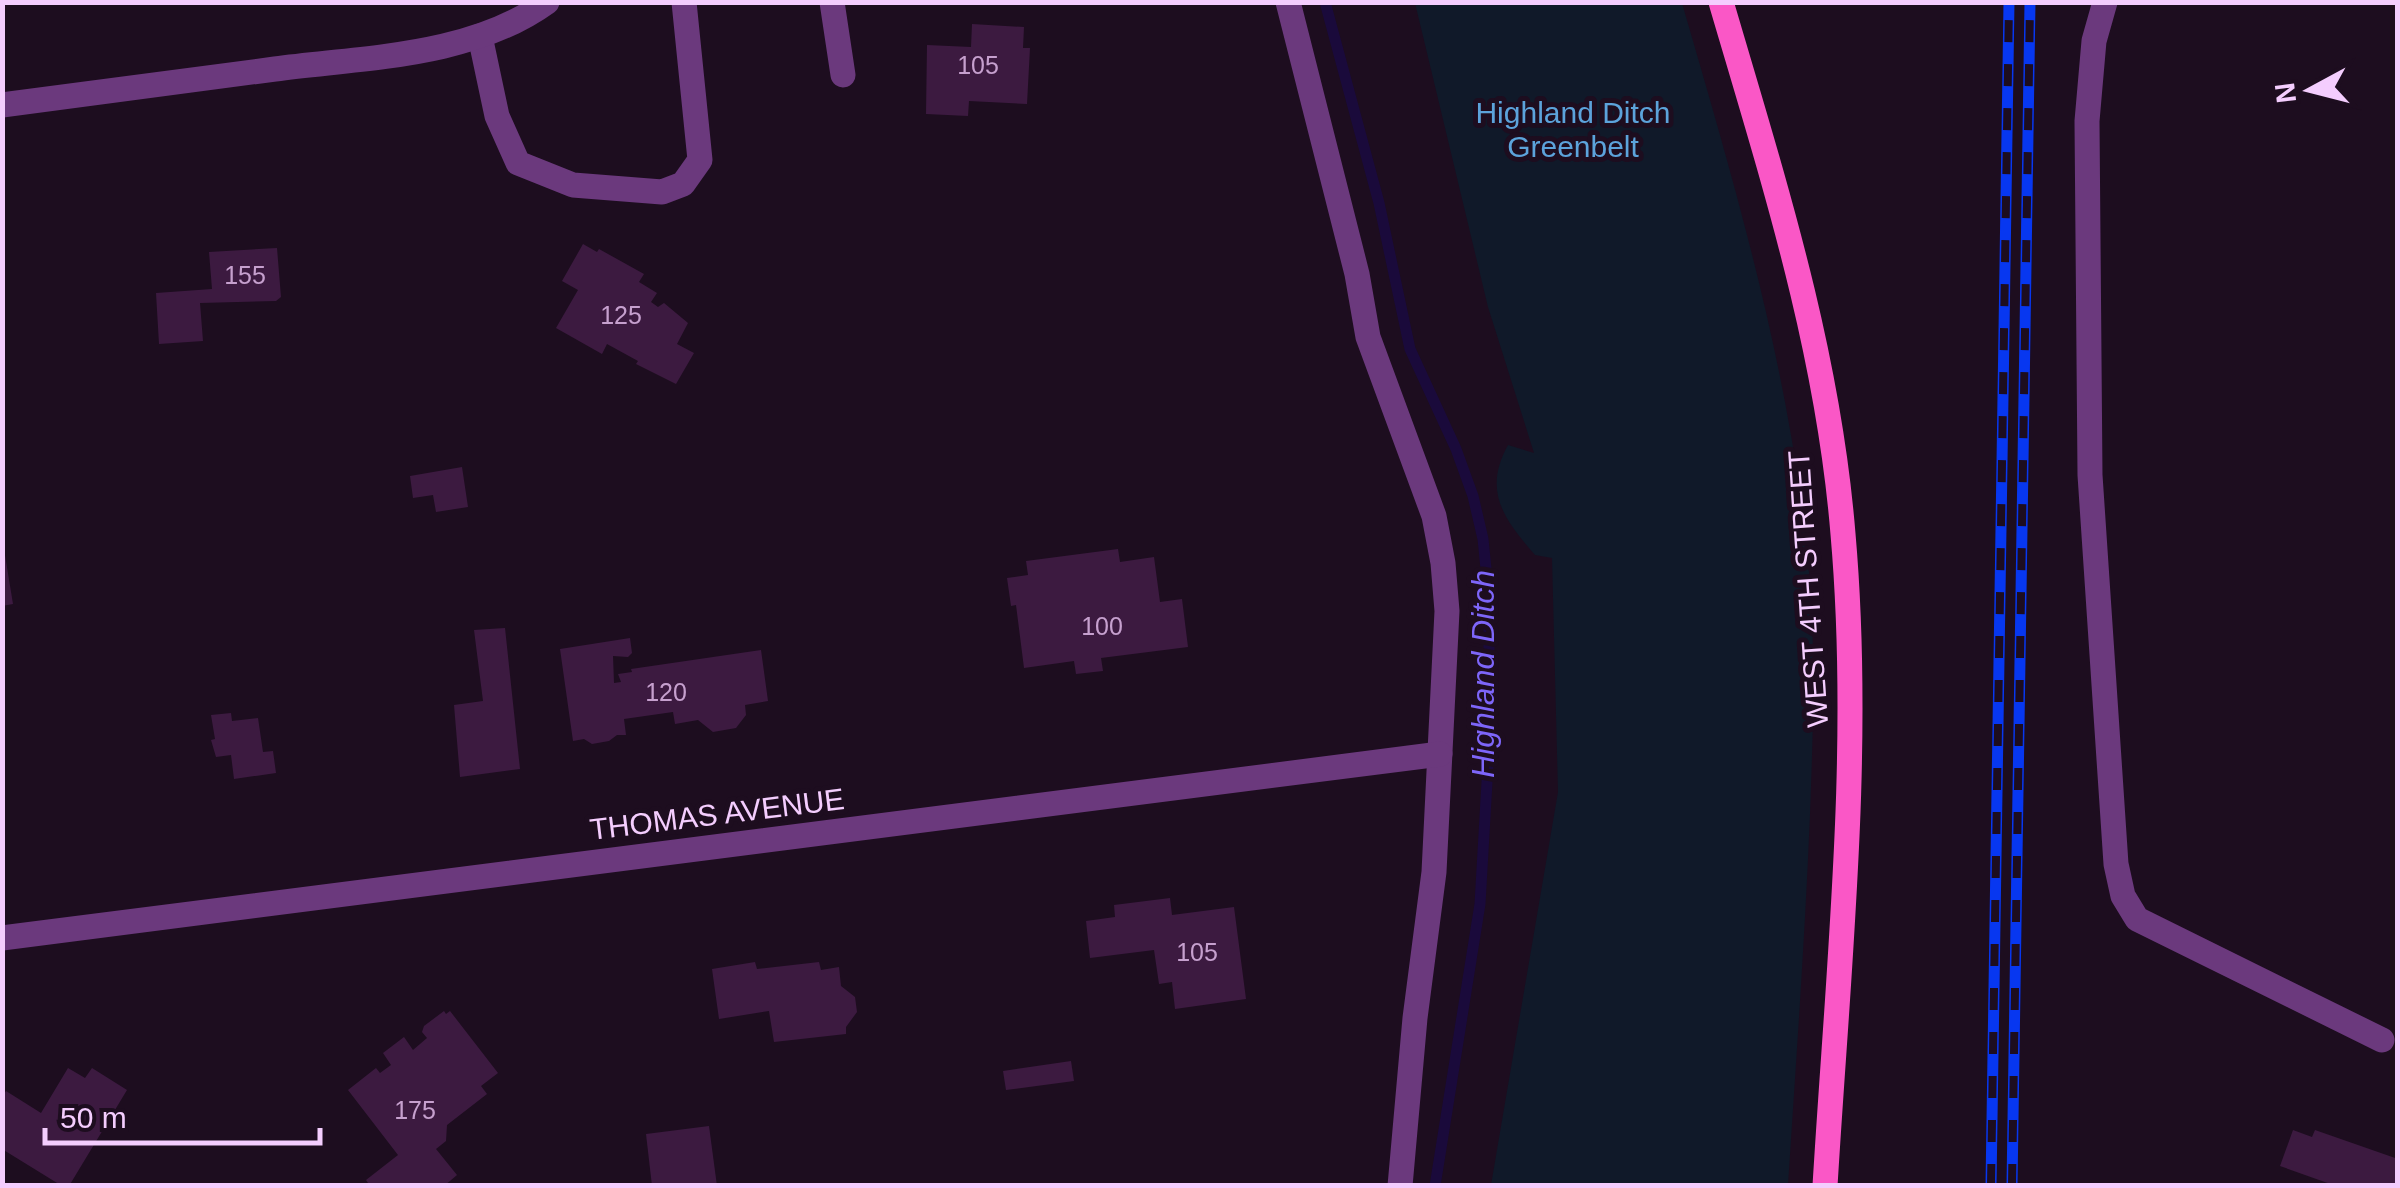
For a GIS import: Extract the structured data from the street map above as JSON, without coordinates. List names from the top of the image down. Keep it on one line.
{"streets":{"main road":["WEST 4TH STREET"],"street":["THOMAS AVENUE"]},"water":["Highland Ditch"],"parks":["Highland Ditch Greenbelt"],"house_numbers":["105","155","125","100","120","105","175"],"scale_bar":"50 m","north":"left"}
